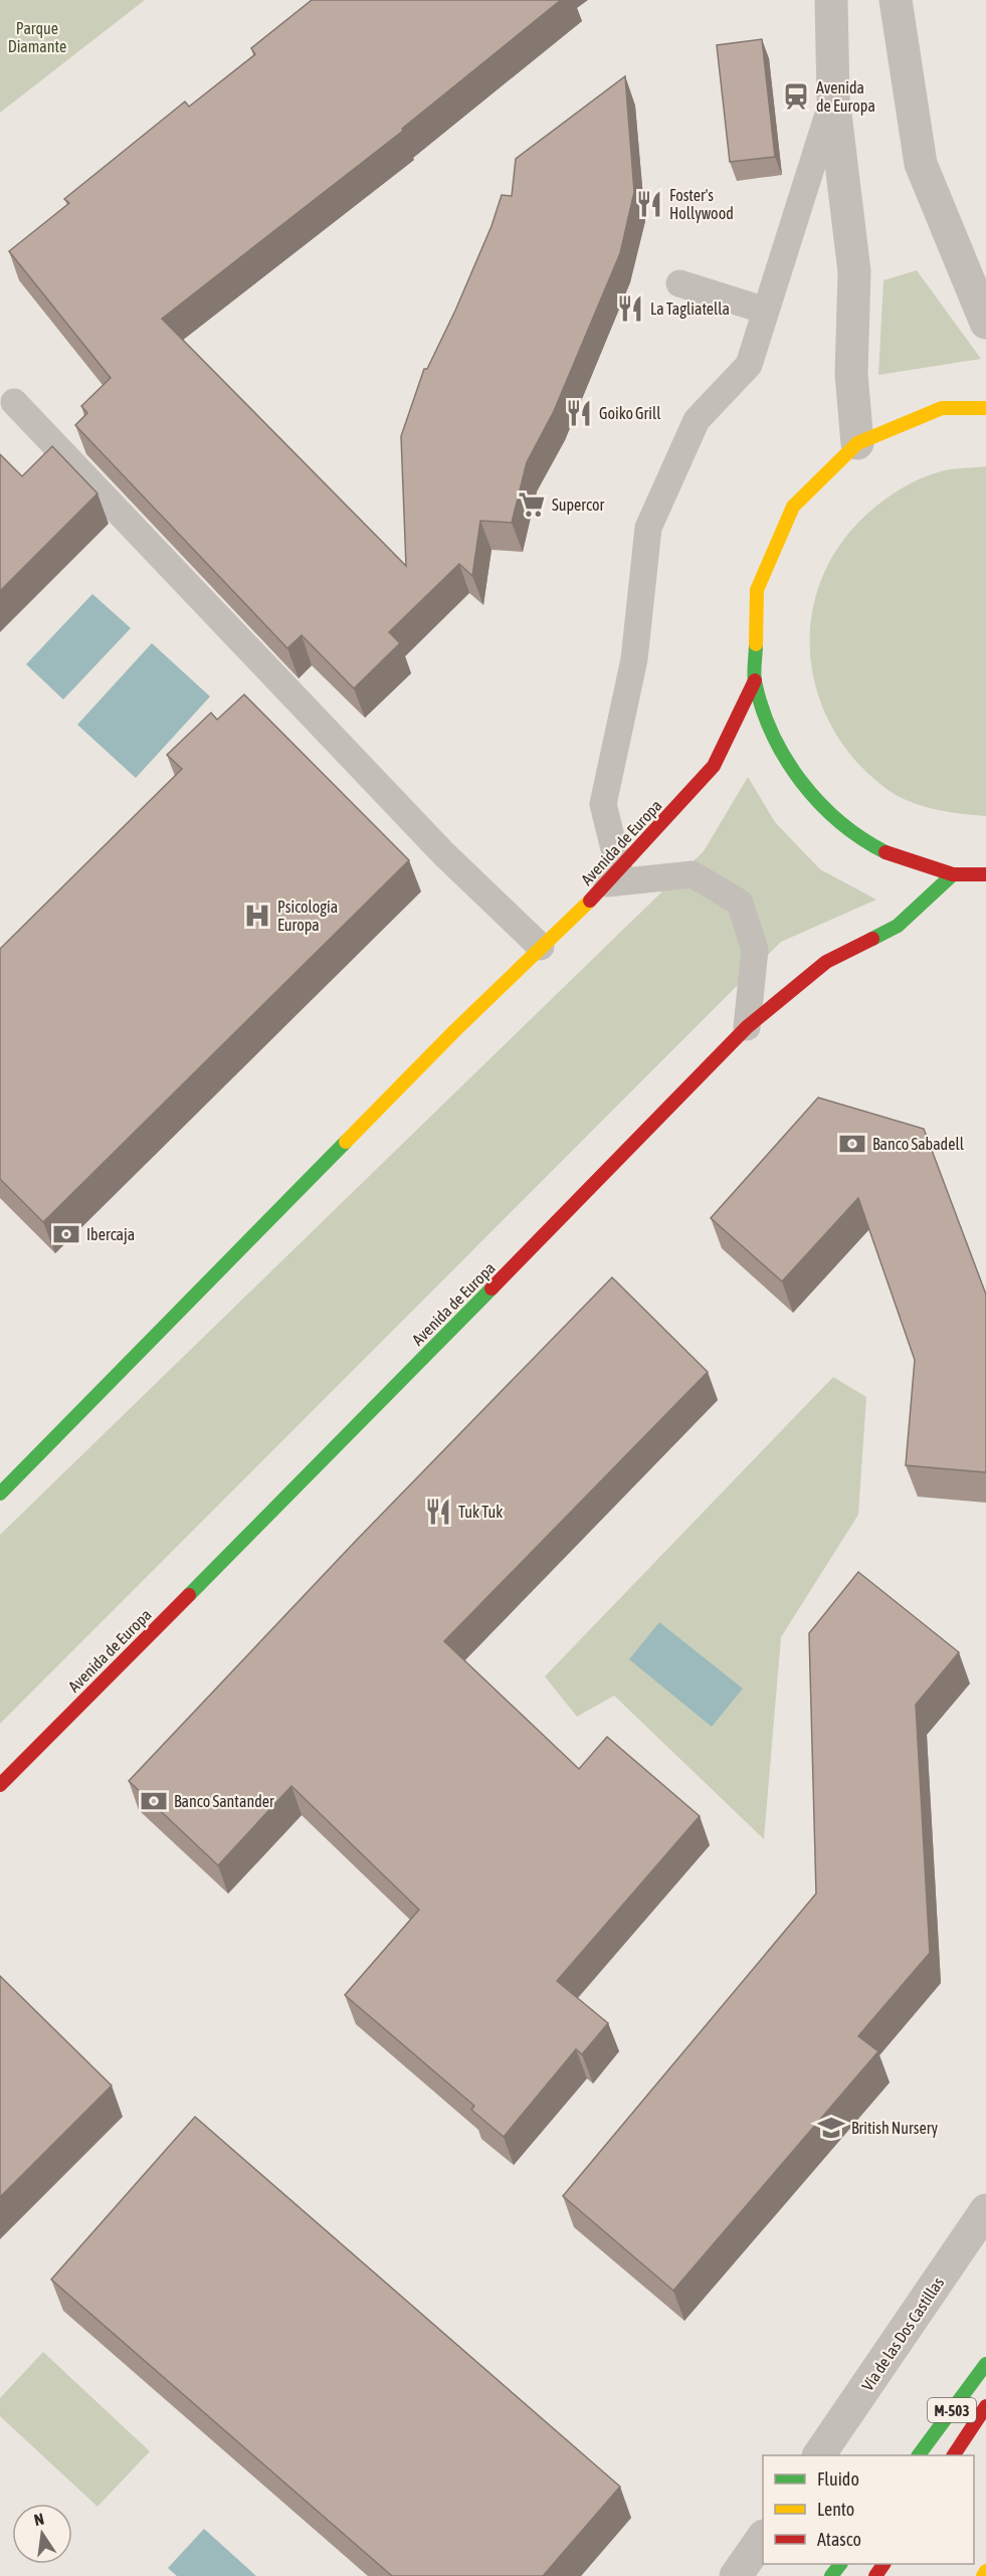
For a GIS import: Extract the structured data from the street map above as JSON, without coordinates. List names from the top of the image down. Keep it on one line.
{"streets":{"main road":["Avenida de Europa","M-503"],"street":["Vía de las Dos Castillas"]},"parks":["Parque Diamante"],"places":{"station":["Avenida de Europa"],"restaurant":["Foster's Hollywood","La Tagliatella","Goiko Grill","Tuk Tuk"],"supermarket":["Supercor"],"hospital":["Psicología Europa"],"bank":["Banco Sabadell","Ibercaja","Banco Santander"],"school or university":["British Nursery"]},"legend":["Fluido","Lento","Atasco"],"north":"top"}
